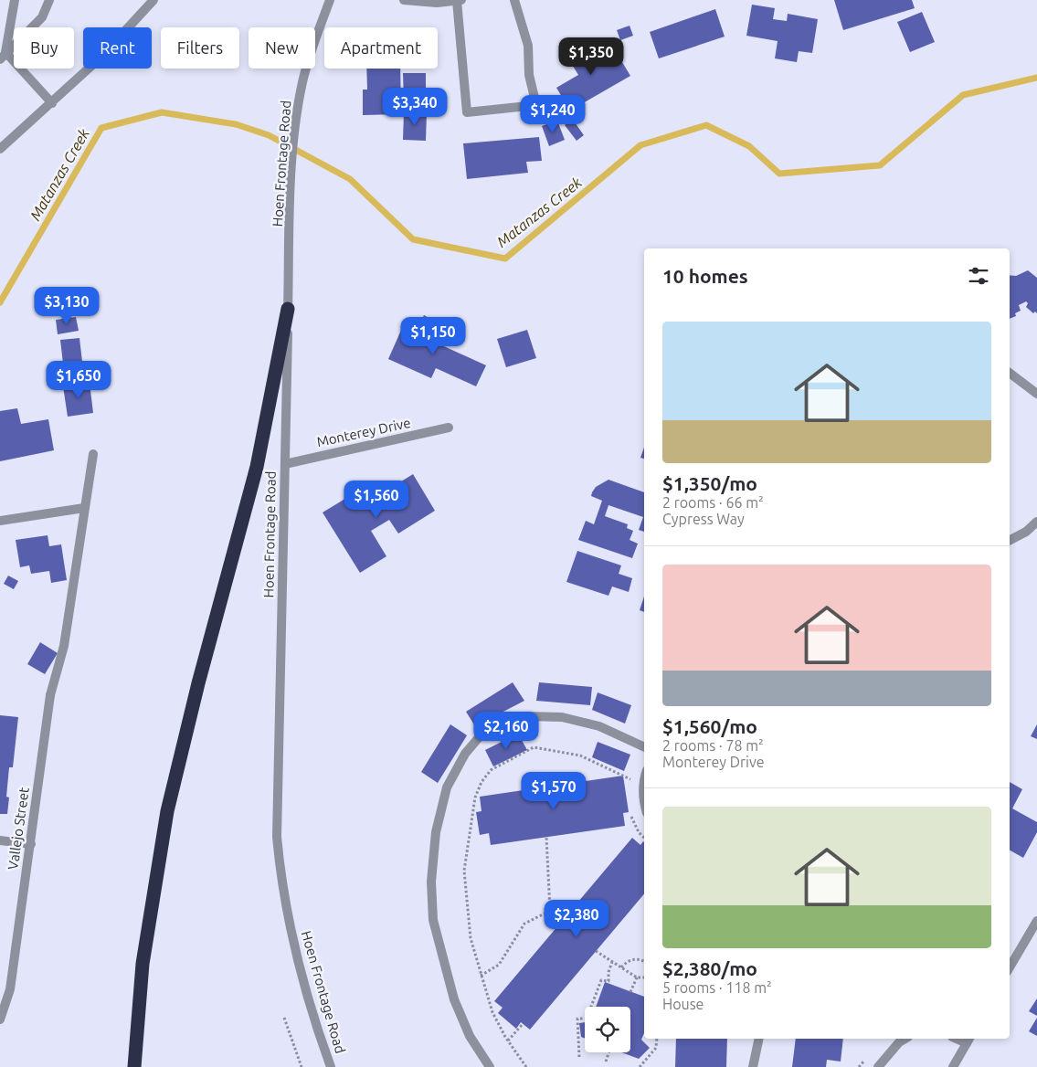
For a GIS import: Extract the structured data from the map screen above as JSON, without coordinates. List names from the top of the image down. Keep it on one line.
{"streets":{"street":["Hoen Frontage Road","Monterey Drive","Vallejo Street"]},"crossings":[["Hoen Frontage Road","Monterey Drive"]],"water":["Matanzas Creek"],"page":{"chip":["Buy","Rent","Filters","New","Apartment"],"price":["$1,350","$3,340","$1,240","$3,130","$1,150","$1,650","$1,560","$2,160","$1,570","$2,380"],"heading":"10 homes","list":[{"name":"$1,350/mo","note":"2 rooms · 66 m² · Cypress Way"},{"name":"$1,560/mo","note":"2 rooms · 78 m² · Monterey Drive"},{"name":"$2,380/mo","note":"5 rooms · 118 m² · House"}]}}
